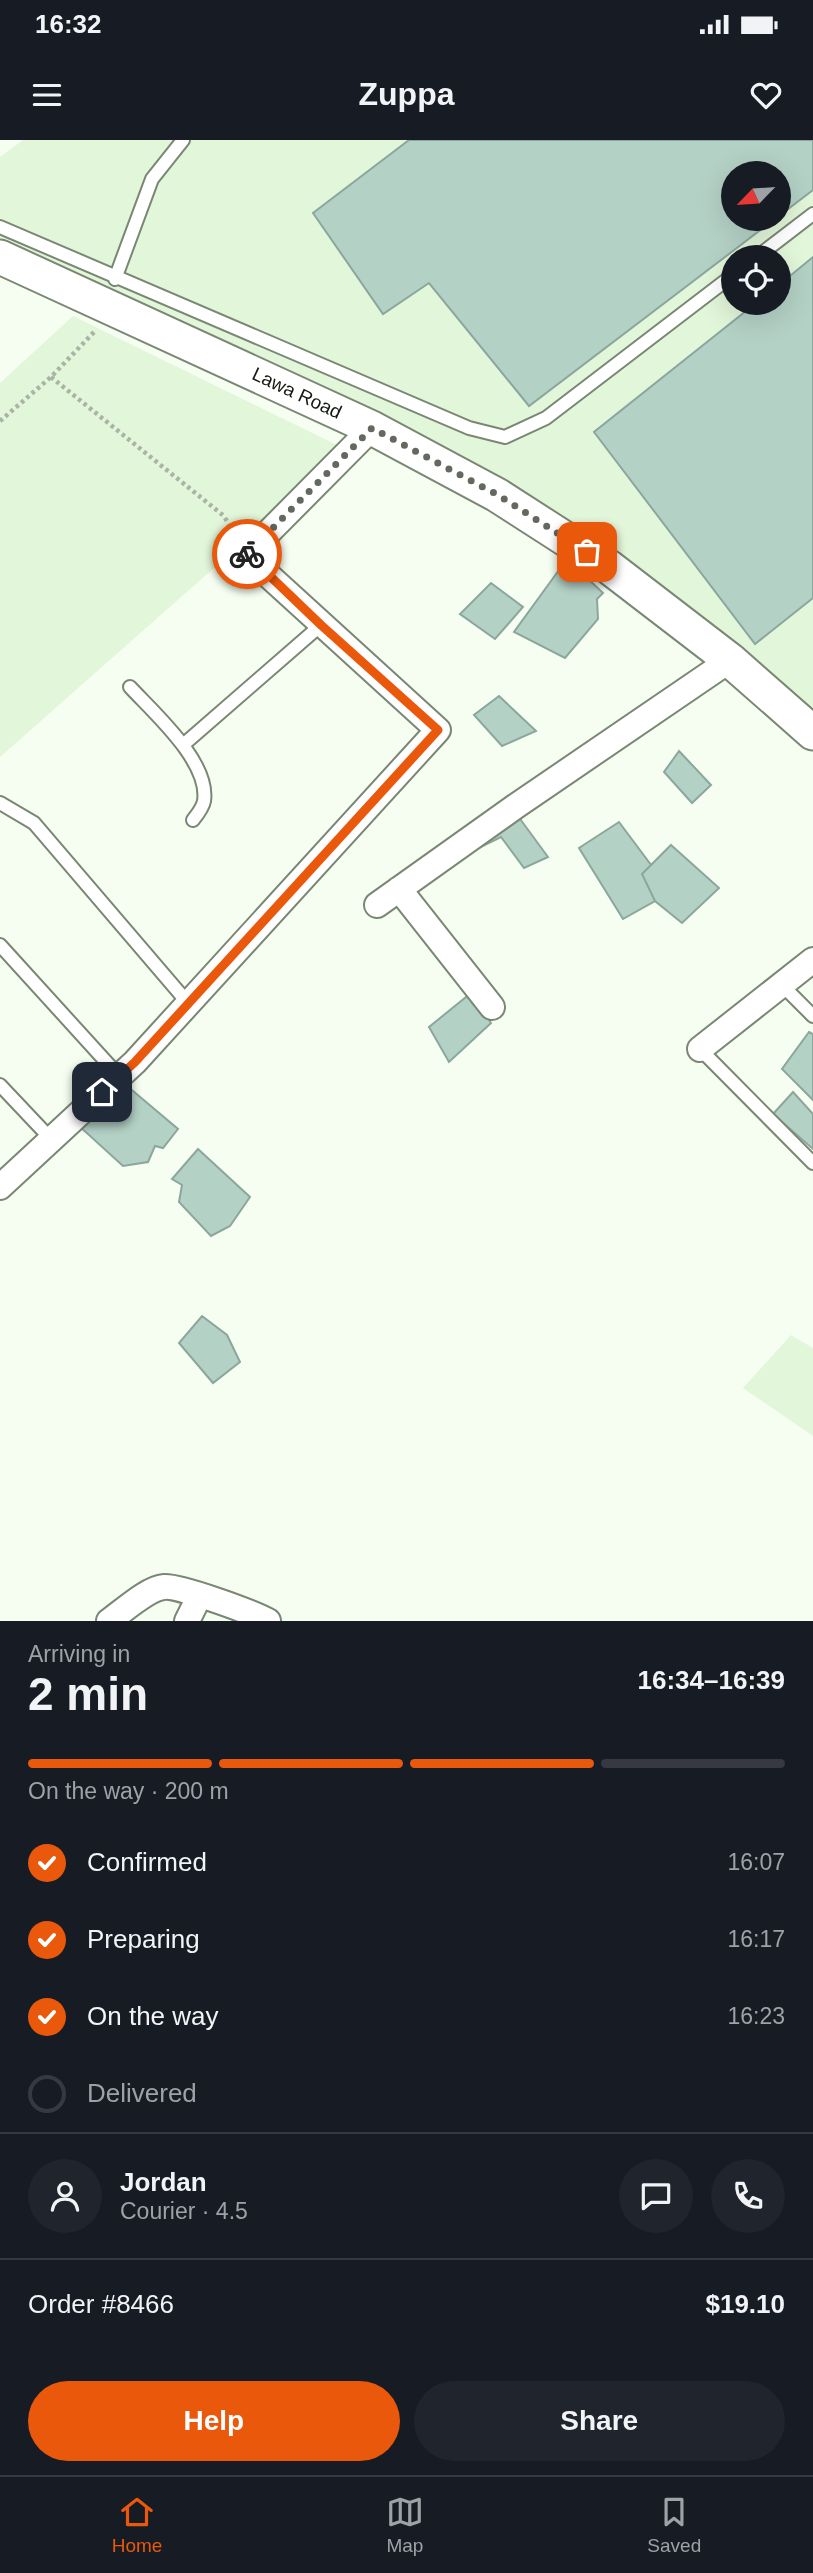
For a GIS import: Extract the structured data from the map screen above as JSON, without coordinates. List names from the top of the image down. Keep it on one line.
{"streets":{"main road":["Lawa Road"]},"north":"bottom left","page":{"status":"16:32","header":"Zuppa","heading":["2 min","Arriving in","16:34–16:39"],"panel":["Jordan","Courier · 4.5","Order #8466","$19.10"],"bar":"On the way · 200 m","list":[["Confirmed","16:07"],["Preparing","16:17"],["On the way","16:23"],"Delivered"],"buttons":["Help","Share"],"tabs":["Home","Map","Saved"]}}
